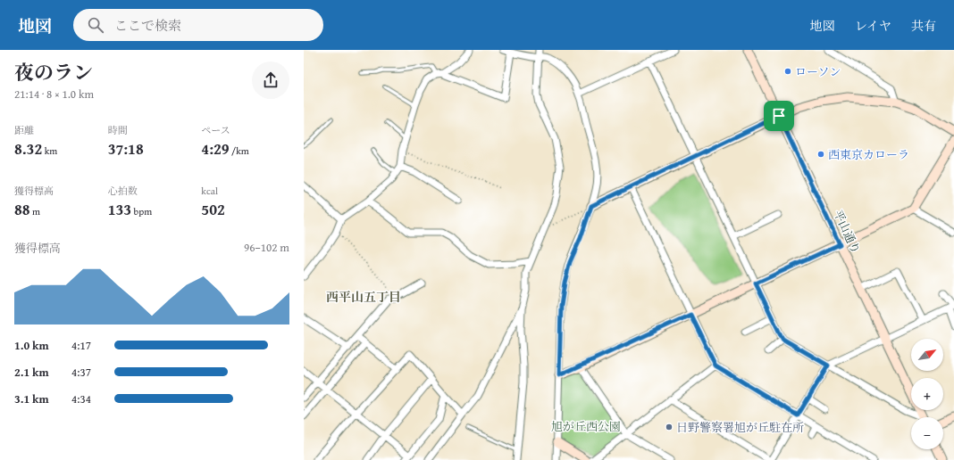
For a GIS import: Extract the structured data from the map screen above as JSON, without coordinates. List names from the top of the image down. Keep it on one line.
{"streets":{"street":["平山通り"]},"districts":["西平山五丁目"],"parks":["旭が丘西公園"],"places":["ローソン","西東京カローラ","日野警察署旭が丘駐在所"],"north":"top right","page":{"header":"地図","search":"ここで検索","nav":["地図","レイヤ","共有"],"heading":["夜のラン","21:14 · 8 × 1.0 km"],"stats":[["距離","8.32 km"],["時間","37:18"],["ペース","4:29 /km"],["獲得標高","88 m"],["心拍数","133 bpm"],["kcal","502"]],"chart":["獲得標高","96–102 m"],"list":[{"name":"1.0 km","note":"4:17"},{"name":"2.1 km","note":"4:37"},{"name":"3.1 km","note":"4:34"}],"map_buttons":["+","−"]}}
